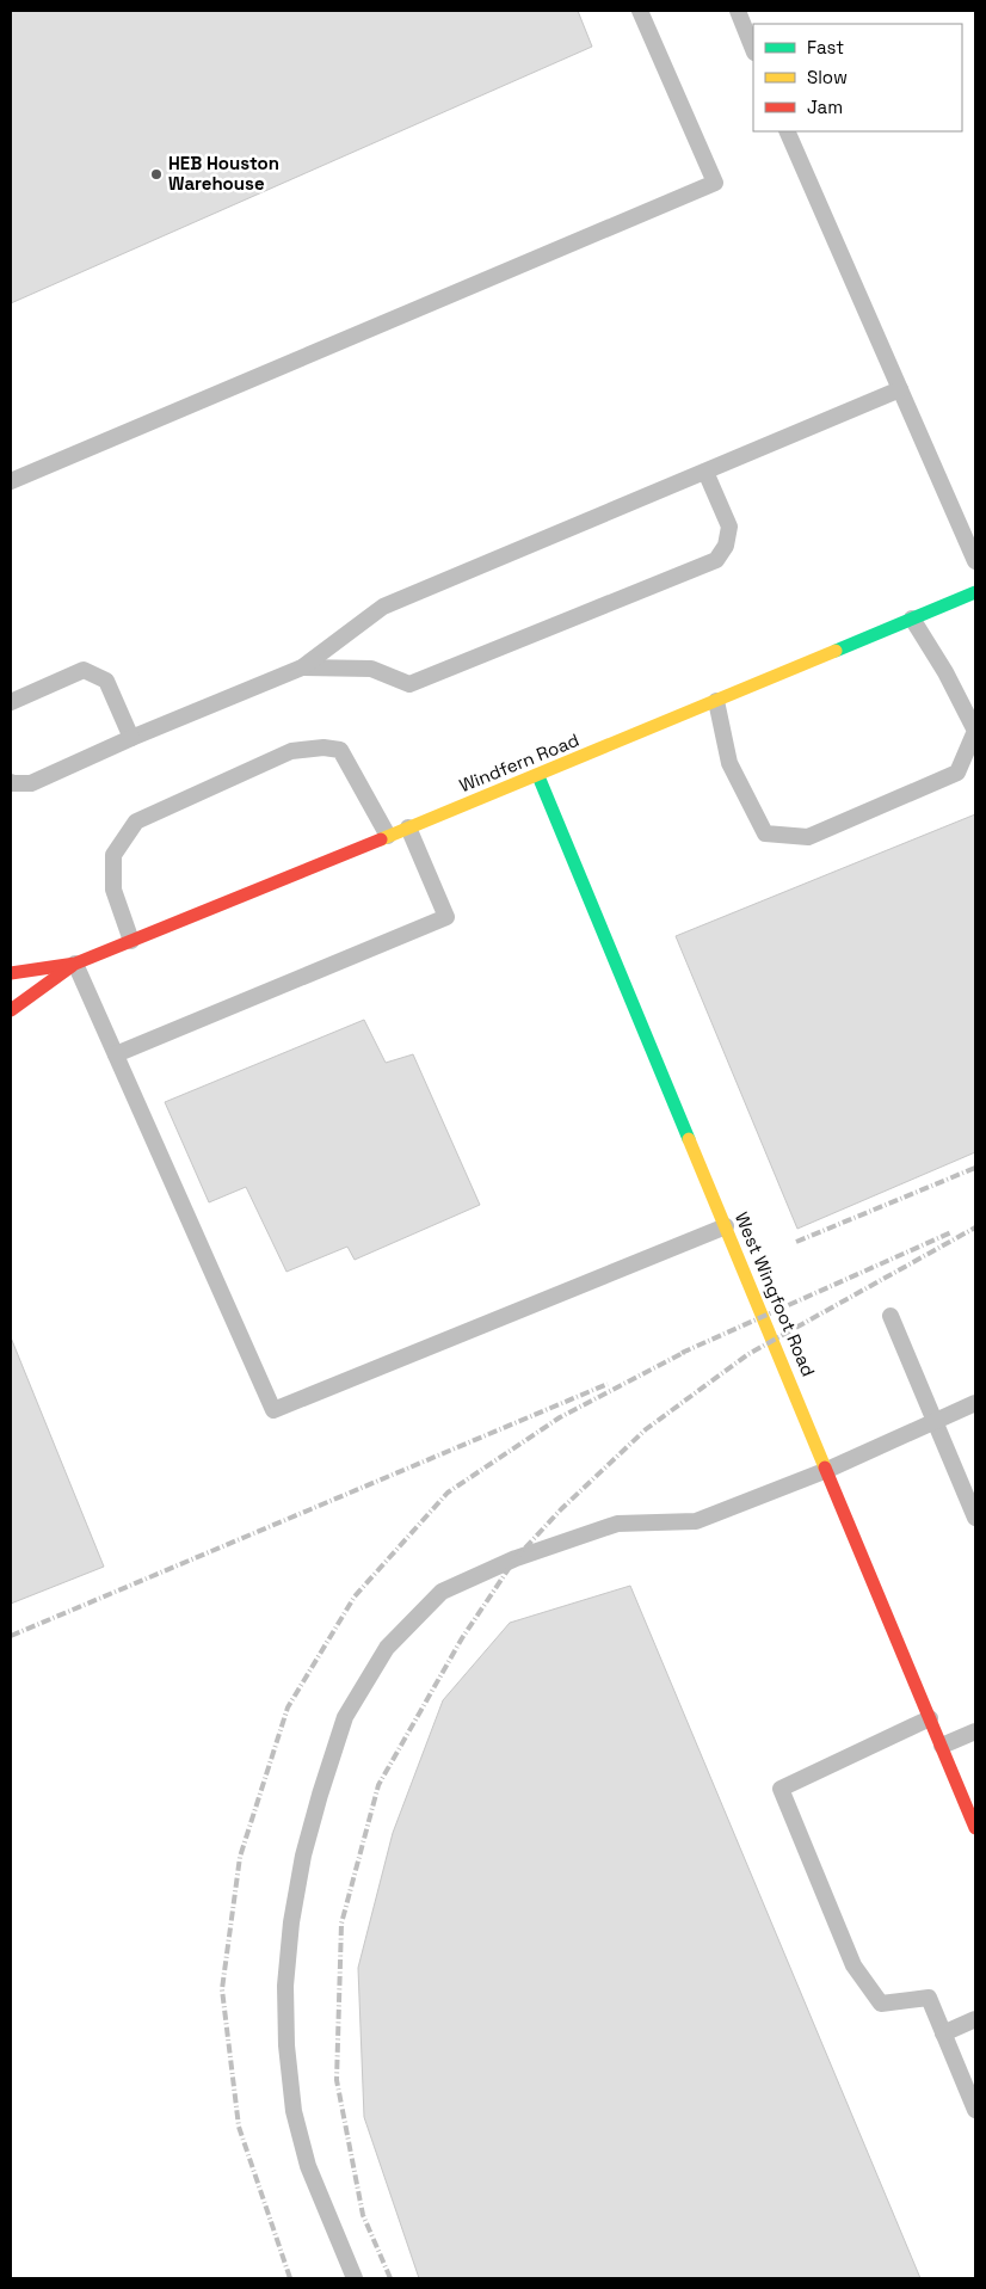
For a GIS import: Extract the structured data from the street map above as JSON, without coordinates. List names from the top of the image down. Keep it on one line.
{"streets":{"street":["Windfern Road","West Wingfoot Road"]},"crossings":[["Windfern Road","West Wingfoot Road"]],"places":["HEB Houston Warehouse"],"legend":["Fast","Slow","Jam"]}
